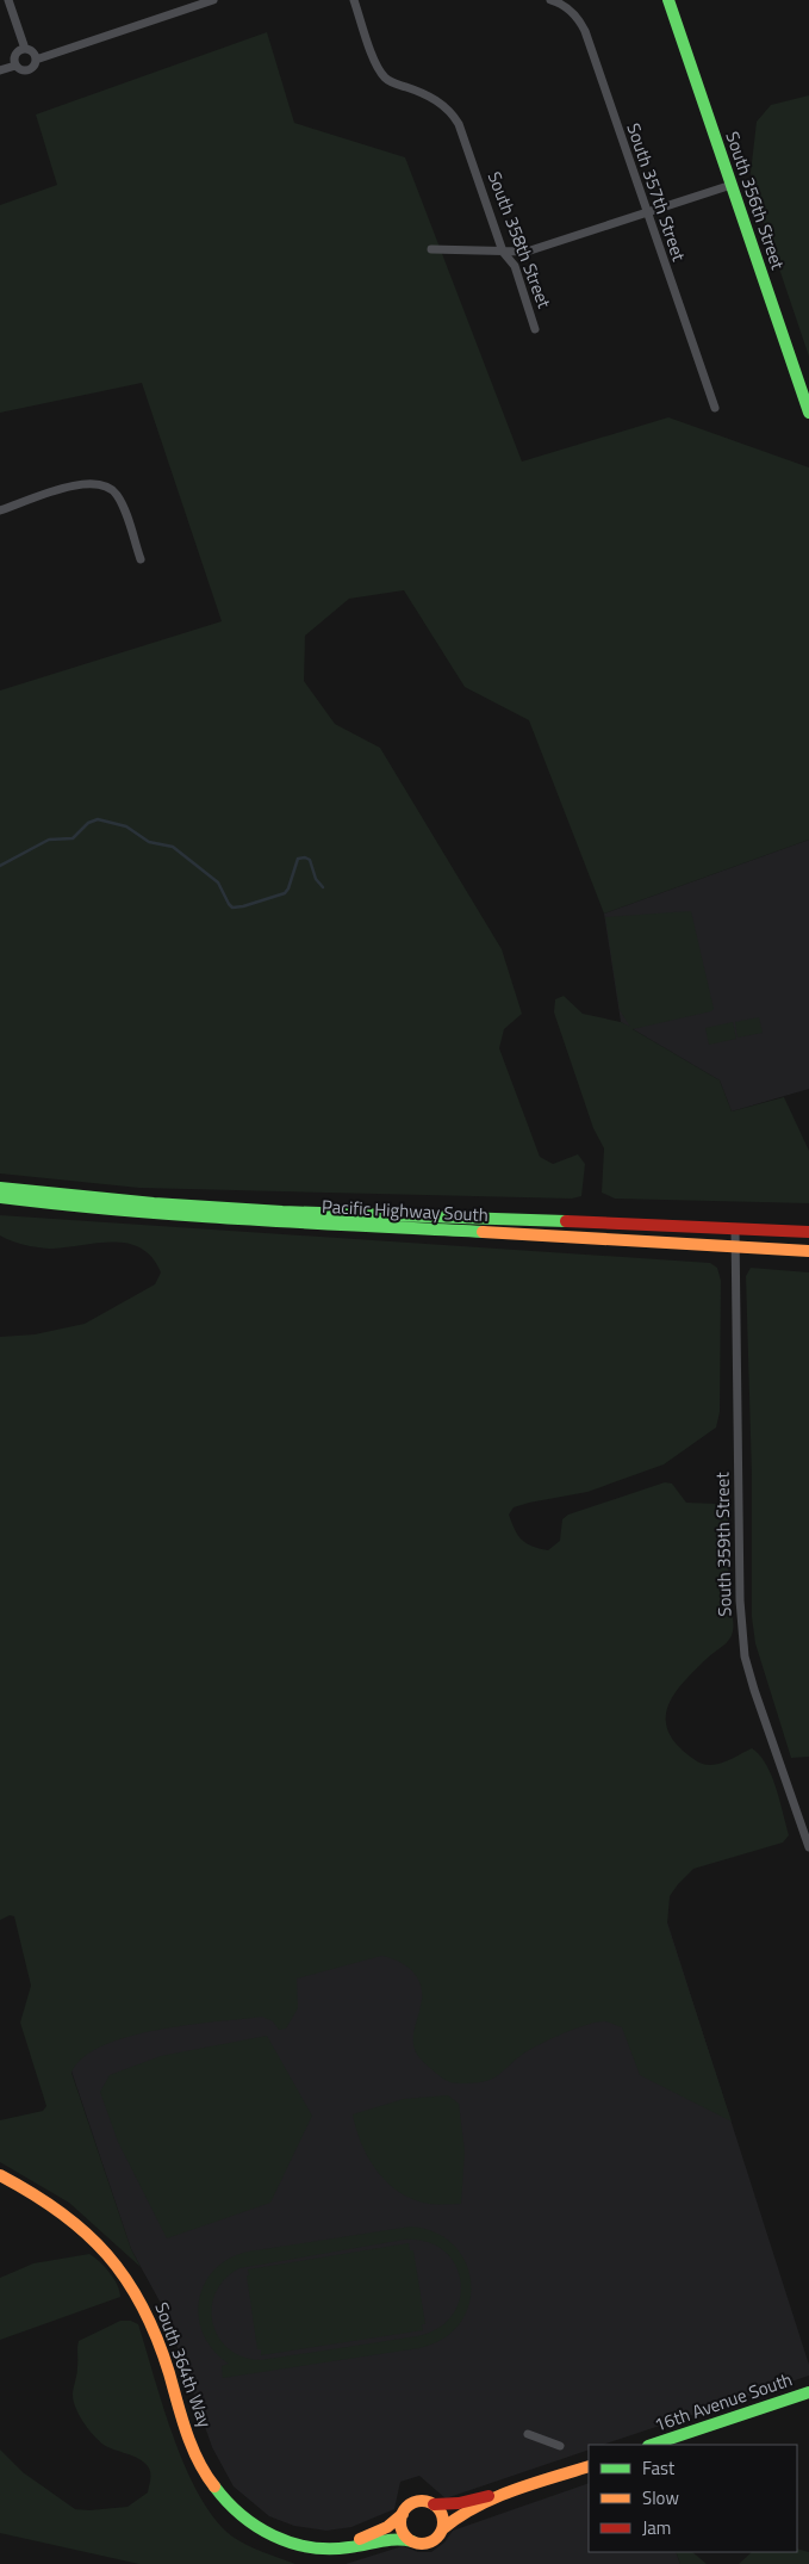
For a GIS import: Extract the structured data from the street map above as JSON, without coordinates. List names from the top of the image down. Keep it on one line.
{"streets":{"main road":["South 356th Street","Pacific Highway South","South 364th Way","16th Avenue South"],"street":["South 357th Street","South 358th Street","South 359th Street"]},"crossings":[["Pacific Highway South","South 359th Street"]],"legend":["Fast","Slow","Jam"]}
